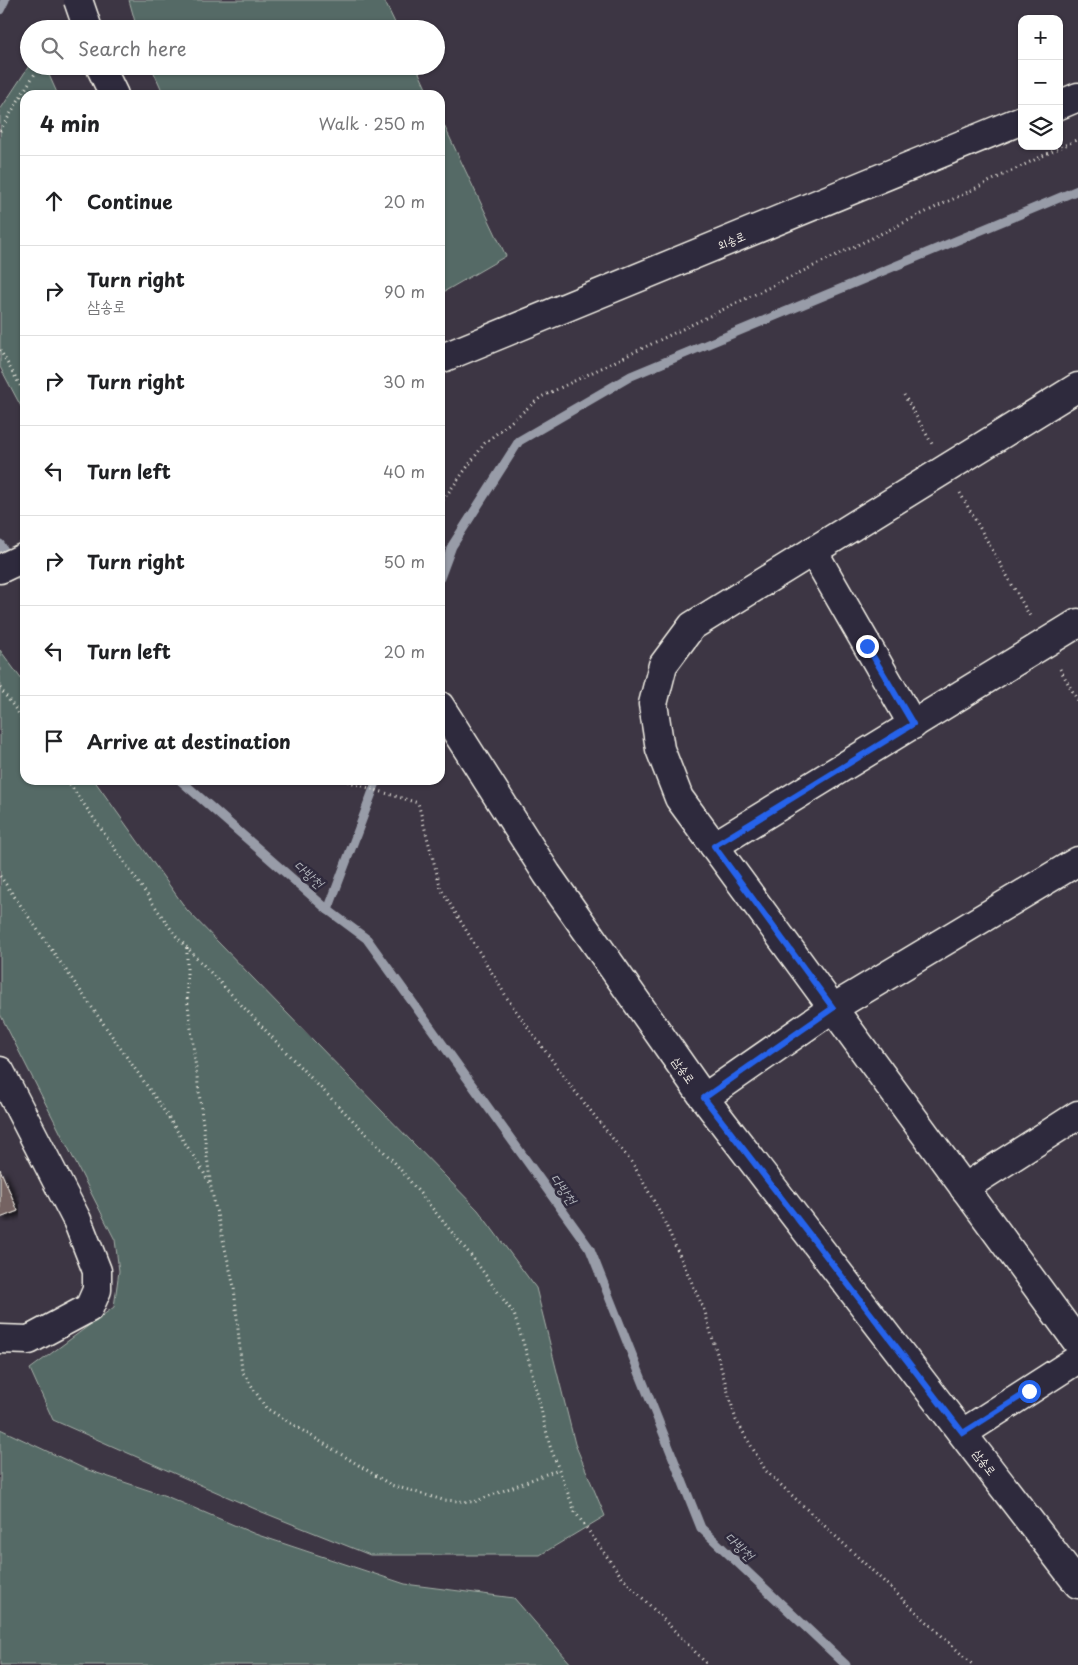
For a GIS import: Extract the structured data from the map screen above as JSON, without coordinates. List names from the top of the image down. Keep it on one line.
{"streets":{"street":["외송로","삼송로"]},"water":["다방천"],"page":{"map_buttons":["+","−"],"search":"Search here","heading":["4 min","Walk · 250 m"],"list":[["Continue","20 m"],["Turn right","삼송로","90 m"],["Turn right","30 m"],["Turn left","40 m"],["Turn right","50 m"],["Turn left","20 m"],"Arrive at destination"]}}
